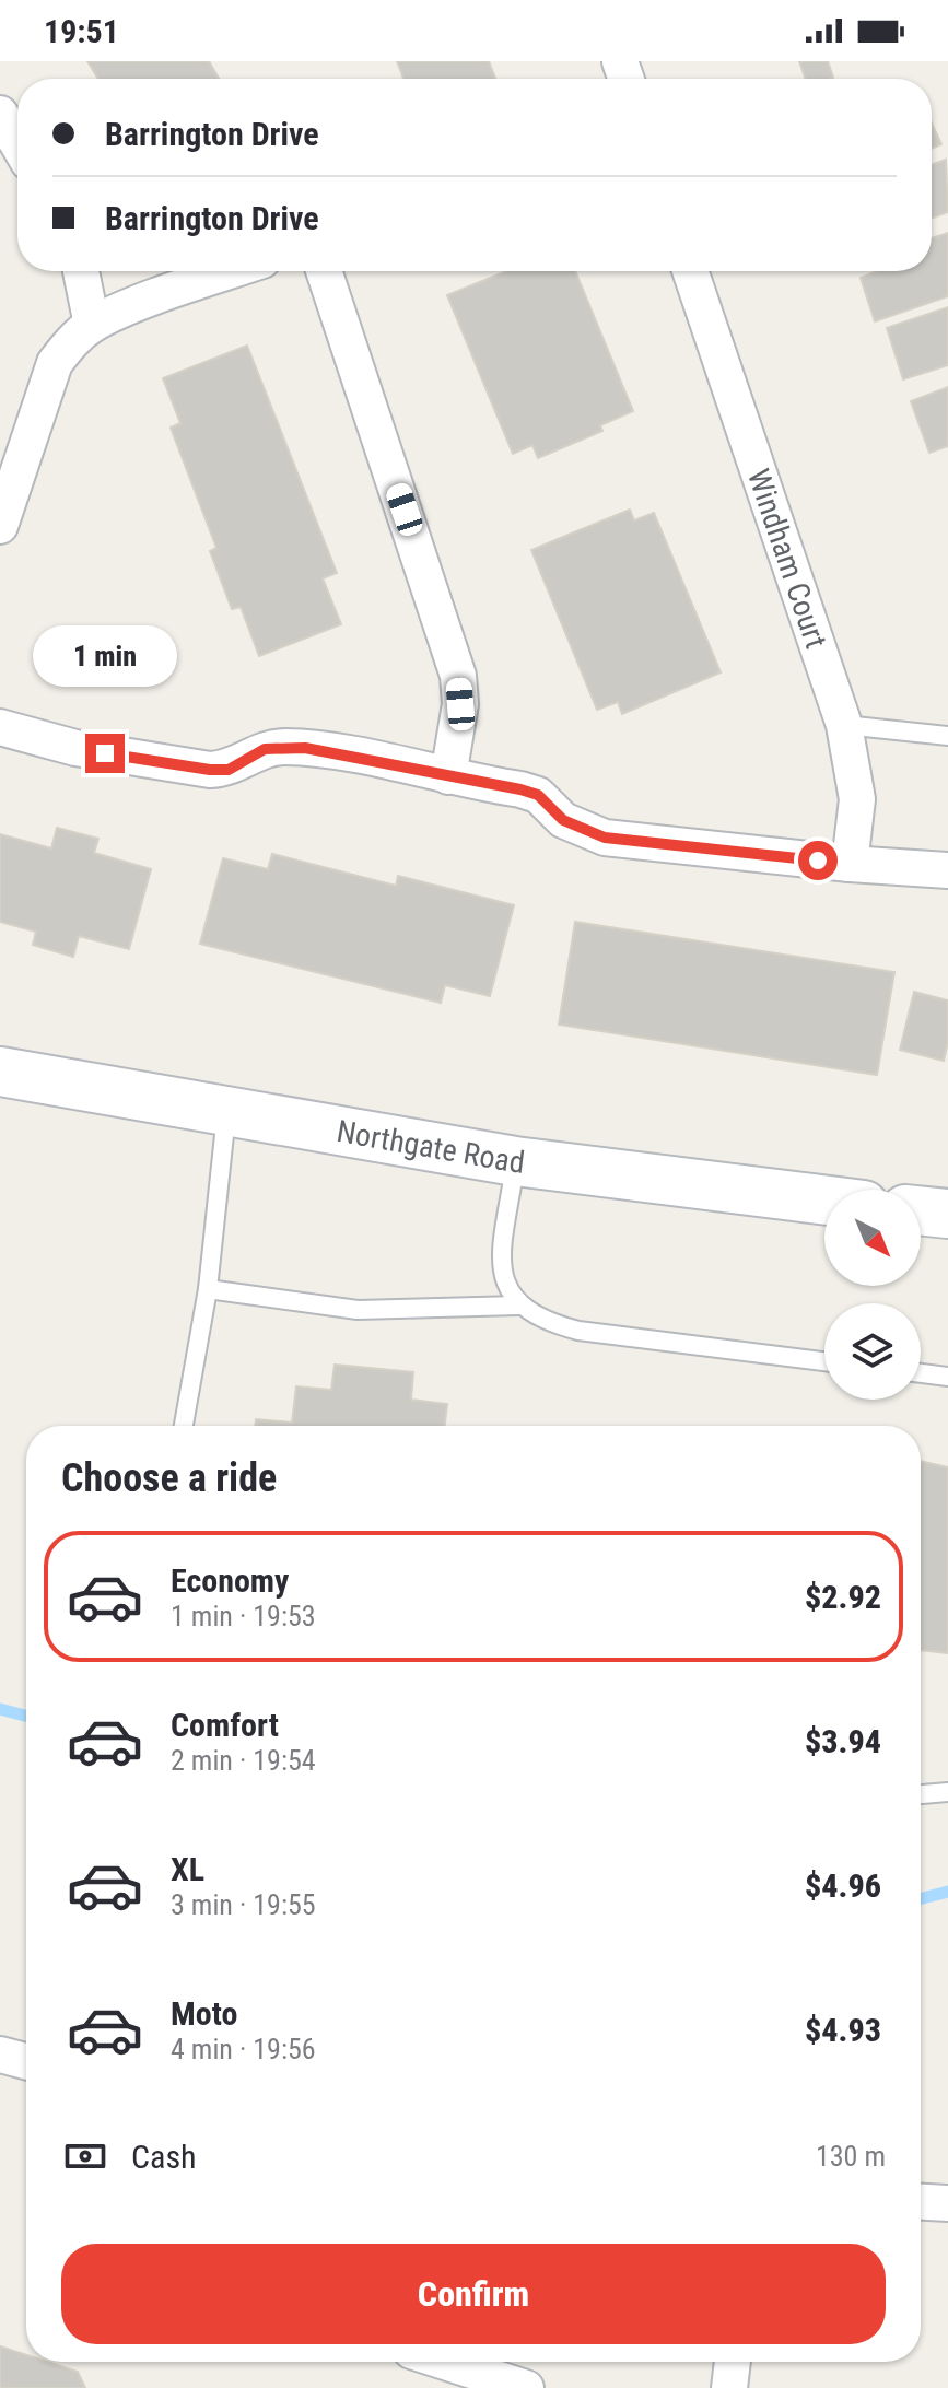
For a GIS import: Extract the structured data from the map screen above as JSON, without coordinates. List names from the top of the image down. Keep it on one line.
{"streets":{"main road":["Northgate Road"],"street":["Windham Court"]},"north":"bottom right","page":{"status":"19:51","banner":["Barrington Drive","Barrington Drive"],"bubble":"1 min","heading":"Choose a ride","list":[{"name":"Economy","note":"1 min · 19:53","value":"$2.92"},{"name":"Comfort","note":"2 min · 19:54","value":"$3.94"},{"name":"XL","note":"3 min · 19:55","value":"$4.96"},{"name":"Moto","note":"4 min · 19:56","value":"$4.93"}],"pay":["Cash","130 m"],"buttons":"Confirm"}}
